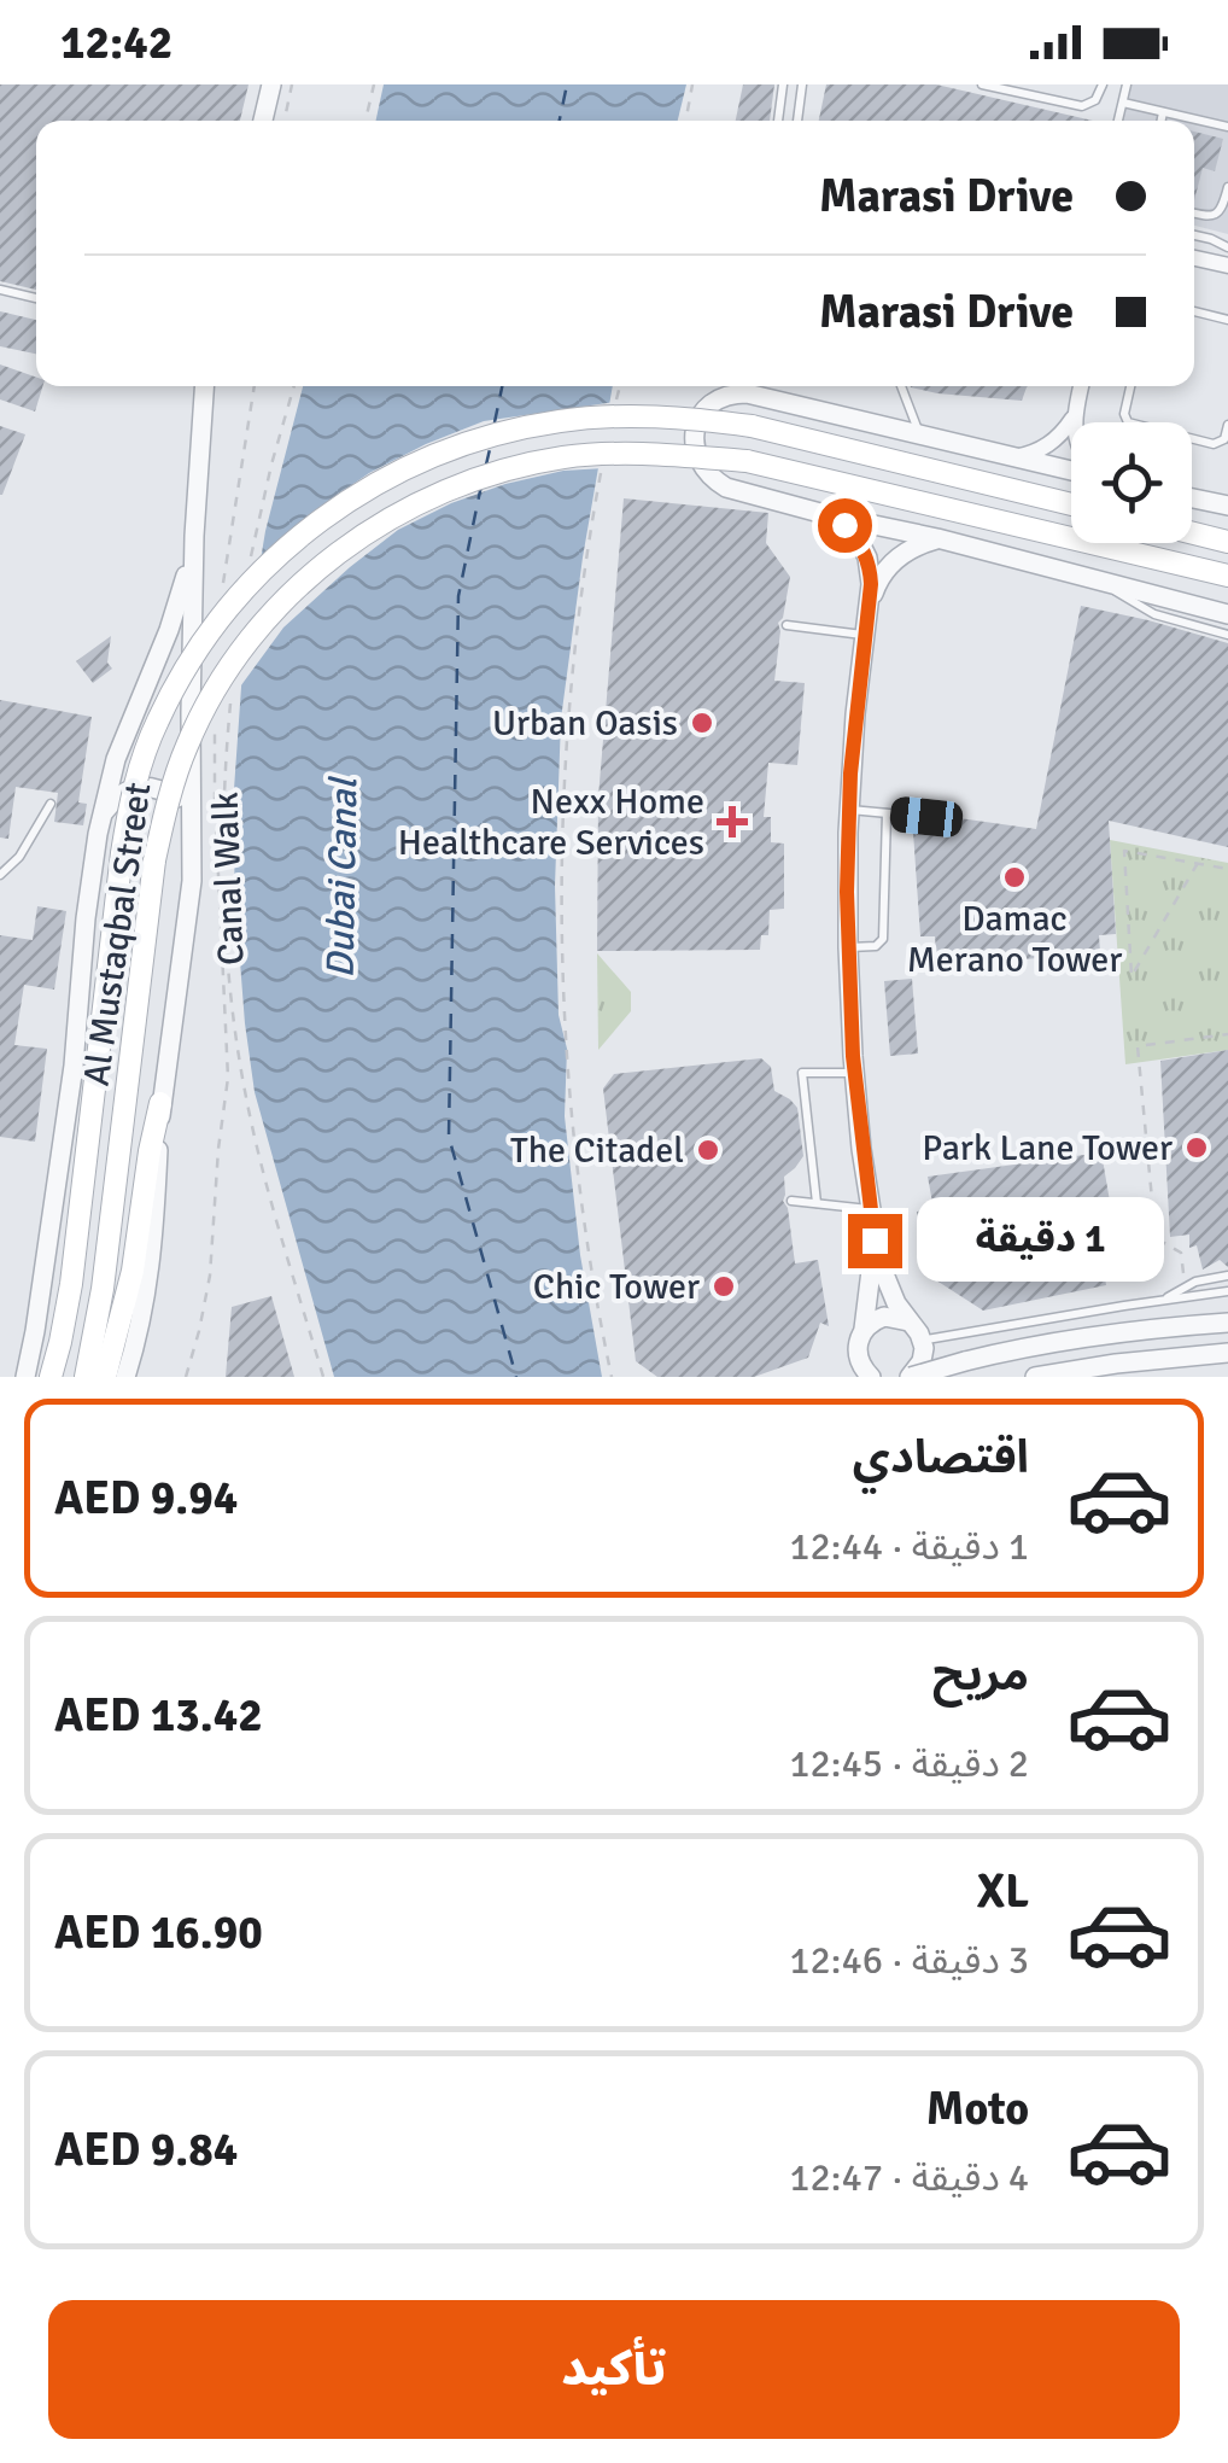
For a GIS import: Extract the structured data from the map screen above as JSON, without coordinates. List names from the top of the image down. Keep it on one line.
{"streets":{"main road":["Al Mustaqbal Street"],"path":["Canal Walk"]},"water":["Dubai Canal"],"places":{"other":["Urban Oasis","Damac Merano Tower","Park Lane Tower","The Citadel","Chic Tower"],"health":["Nexx Home Healthcare Services"]},"page":{"status":"12:42","banner":["Marasi Drive","Marasi Drive"],"bubble":"1 دقيقة","list":[{"name":"اقتصادي","note":"1 دقيقة · 12:44","value":"AED 9.94"},{"name":"مريح","note":"2 دقيقة · 12:45","value":"AED 13.42"},{"name":"XL","note":"3 دقيقة · 12:46","value":"AED 16.90"},{"name":"Moto","note":"4 دقيقة · 12:47","value":"AED 9.84"}],"buttons":"تأكيد"}}
